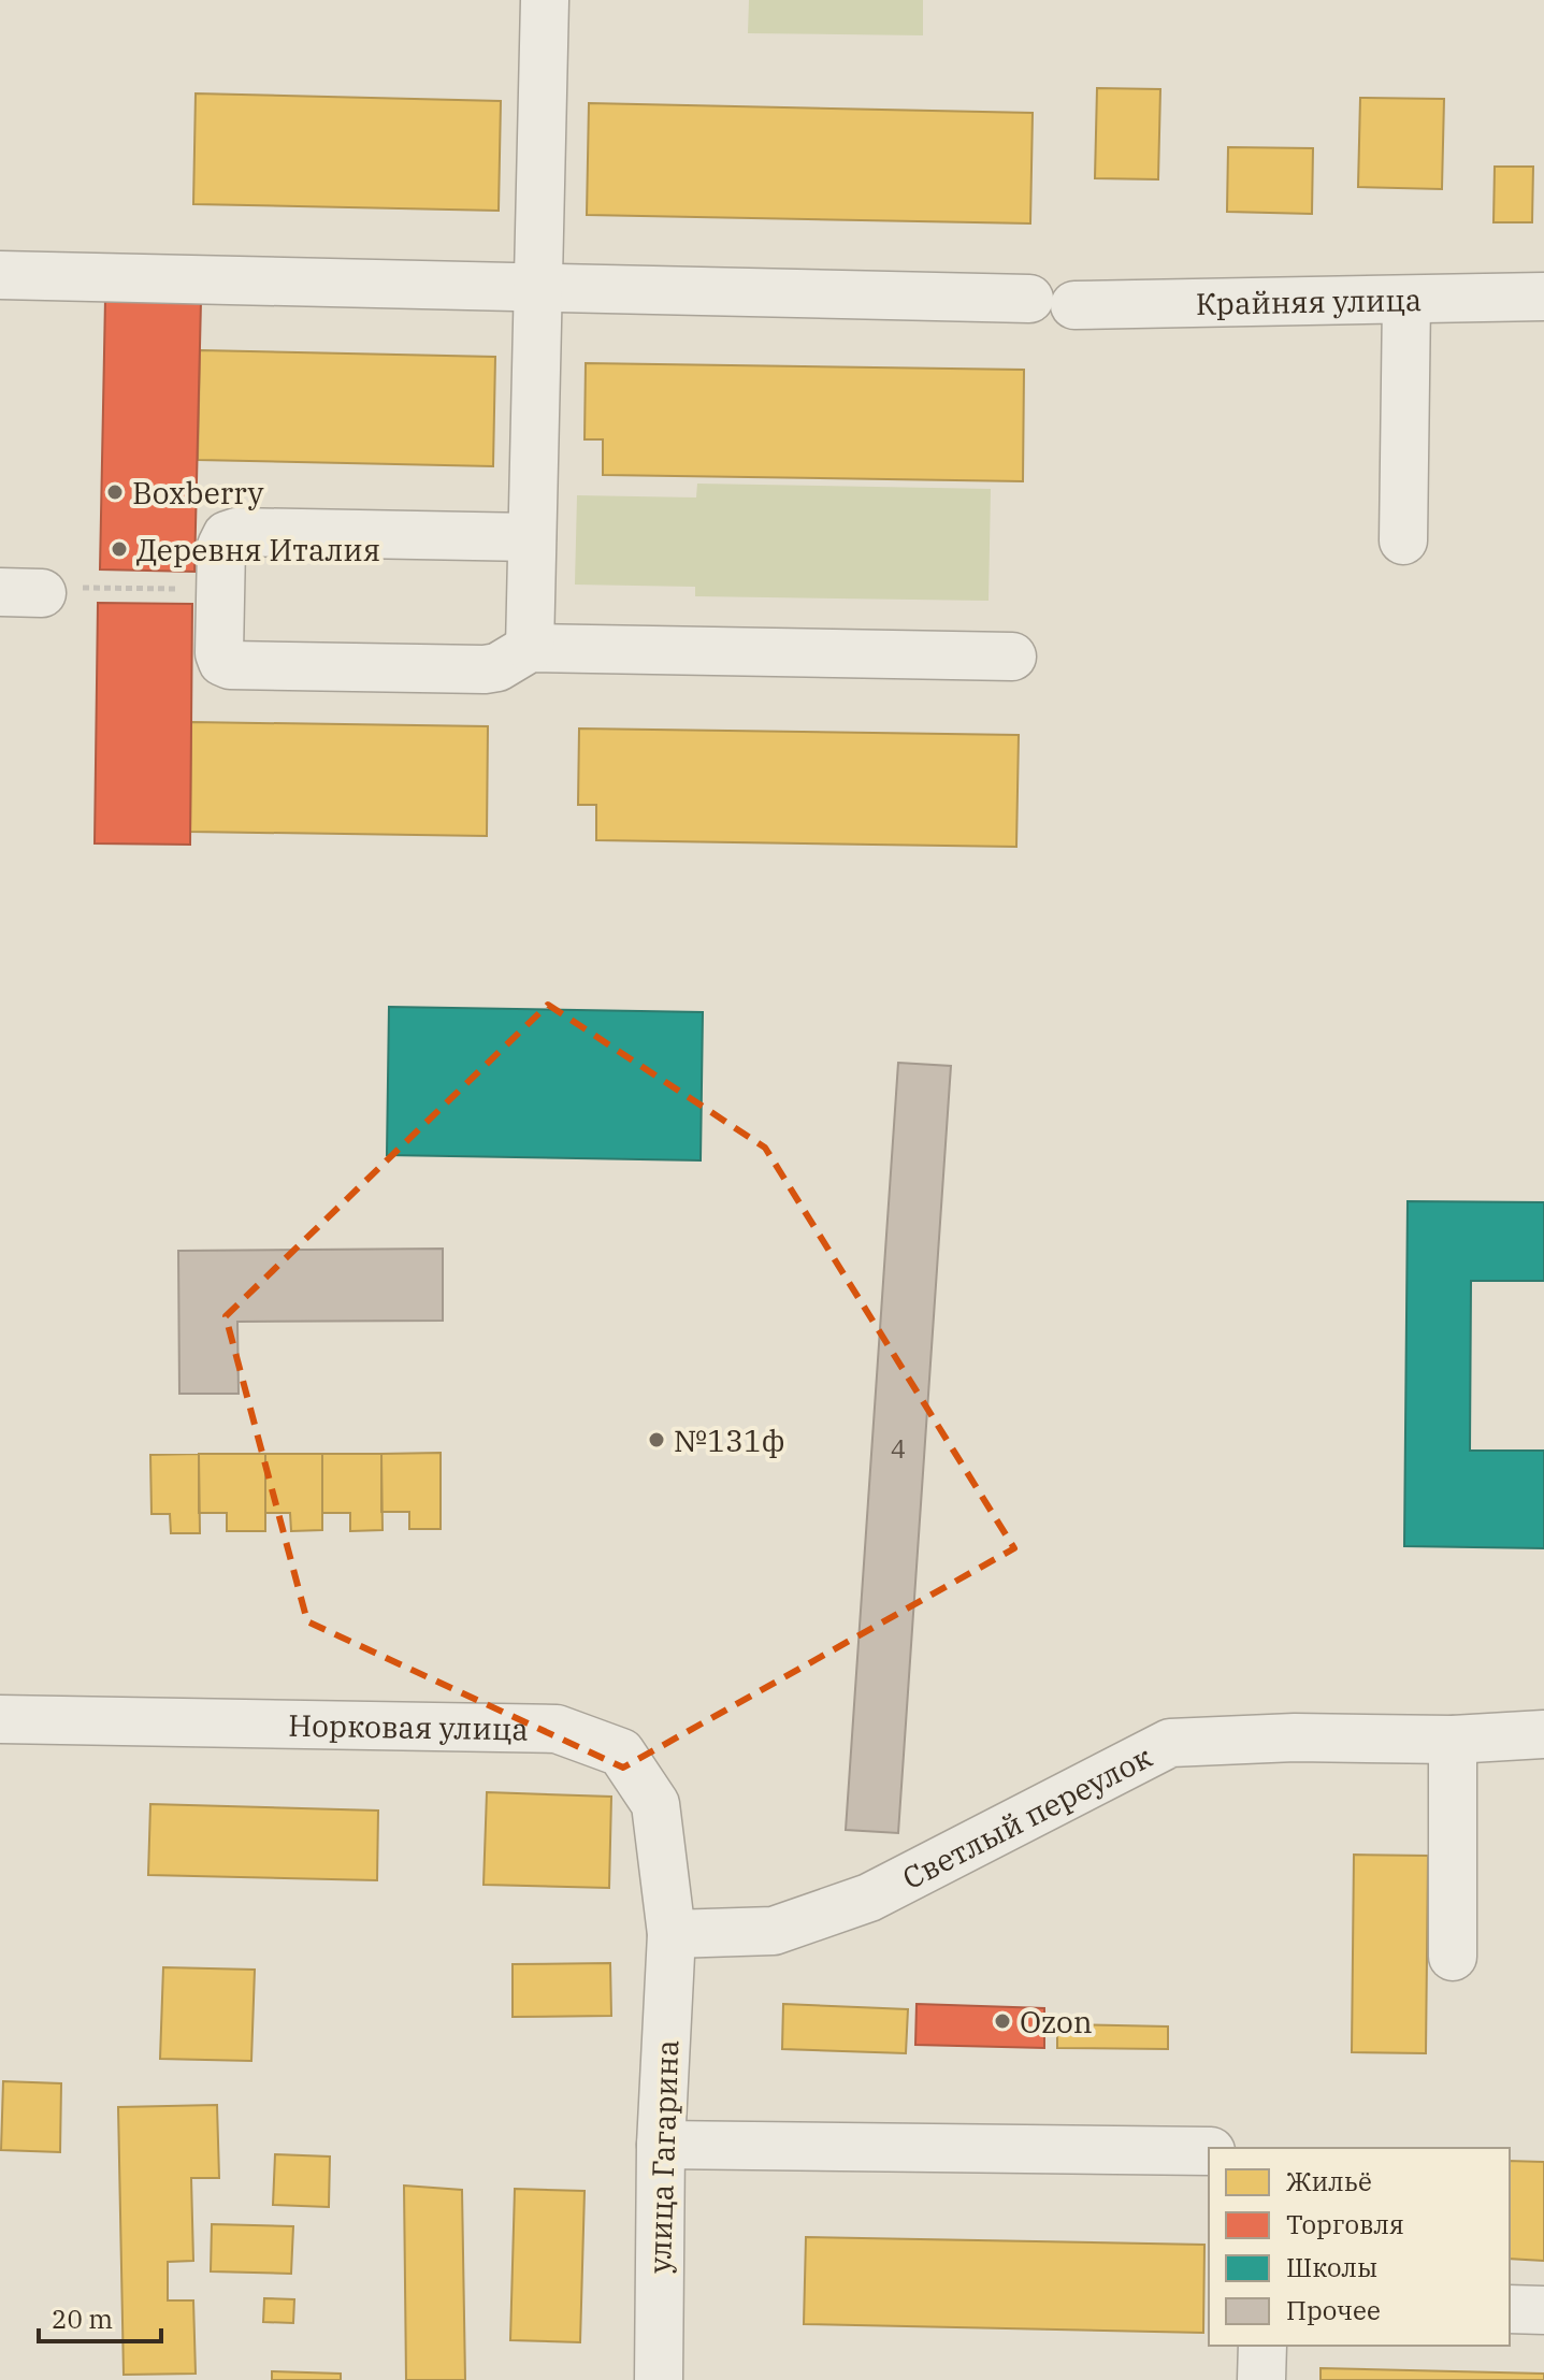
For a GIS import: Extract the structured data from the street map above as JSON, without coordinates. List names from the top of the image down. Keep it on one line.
{"streets":{"street":["Крайняя улица","Норковая улица","Светлый переулок","улица Гагарина"]},"crossings":[["Норковая улица","Светлый переулок"],["Норковая улица","улица Гагарина"],["Светлый переулок","улица Гагарина"]],"places":["Boxberry","Деревня Италия","№131ф","Ozon"],"house_numbers":["4"],"legend":["Жильё","Торговля","Школы","Прочее"],"scale_bar":"20 m"}
